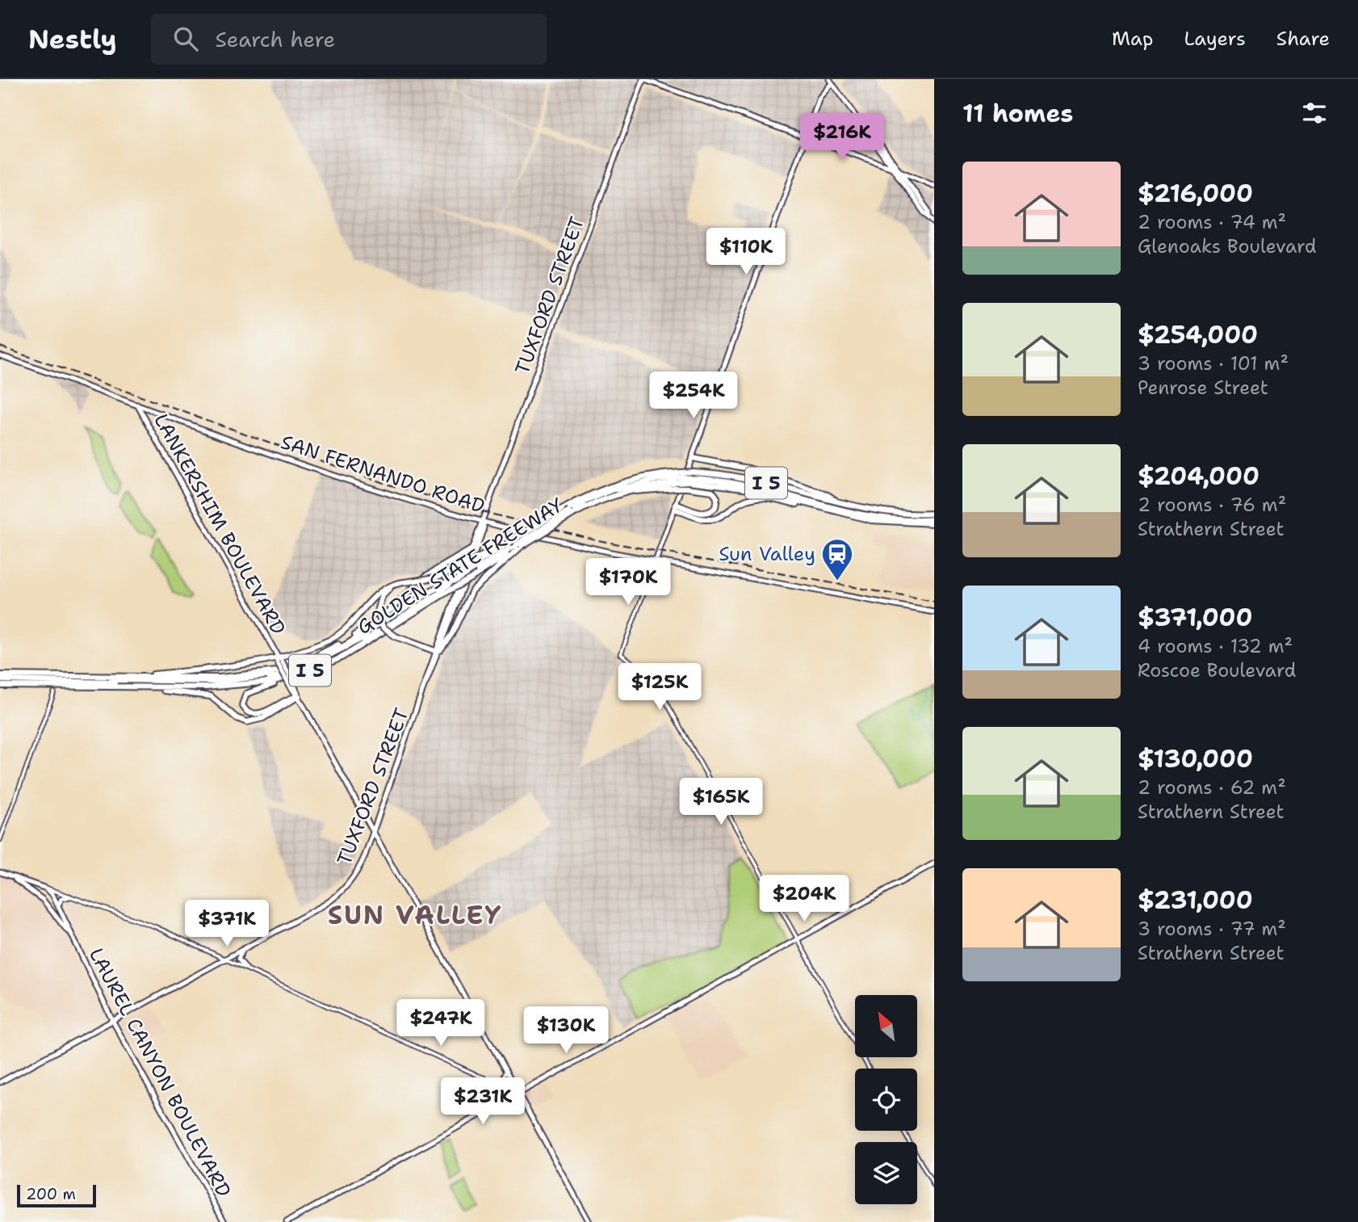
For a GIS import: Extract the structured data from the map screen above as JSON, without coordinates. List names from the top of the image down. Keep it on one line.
{"streets":{"highway":["I 5","GOLDEN STATE FREEWAY"],"main road":["TUXFORD STREET","SAN FERNANDO ROAD","LANKERSHIM BOULEVARD","LAUREL CANYON BOULEVARD"]},"crossings":[["TUXFORD STREET","SAN FERNANDO ROAD"],["TUXFORD STREET","LANKERSHIM BOULEVARD"],["SAN FERNANDO ROAD","LANKERSHIM BOULEVARD"]],"districts":["SUN VALLEY"],"places":{"station":["Sun Valley"]},"scale_bar":"200 m","north":"top left","page":{"header":"Nestly","search":"Search here","nav":["Map","Layers","Share"],"heading":"11 homes","price":["$216K","$110K","$254K","$170K","$125K","$165K","$204K","$371K","$247K","$130K","$231K"],"list":[{"name":"$216,000","note":"2 rooms · 74 m² · Glenoaks Boulevard"},{"name":"$254,000","note":"3 rooms · 101 m² · Penrose Street"},{"name":"$204,000","note":"2 rooms · 76 m² · Strathern Street"},{"name":"$371,000","note":"4 rooms · 132 m² · Roscoe Boulevard"},{"name":"$130,000","note":"2 rooms · 62 m² · Strathern Street"},{"name":"$231,000","note":"3 rooms · 77 m² · Strathern Street"}],"scale":"200 m"}}
